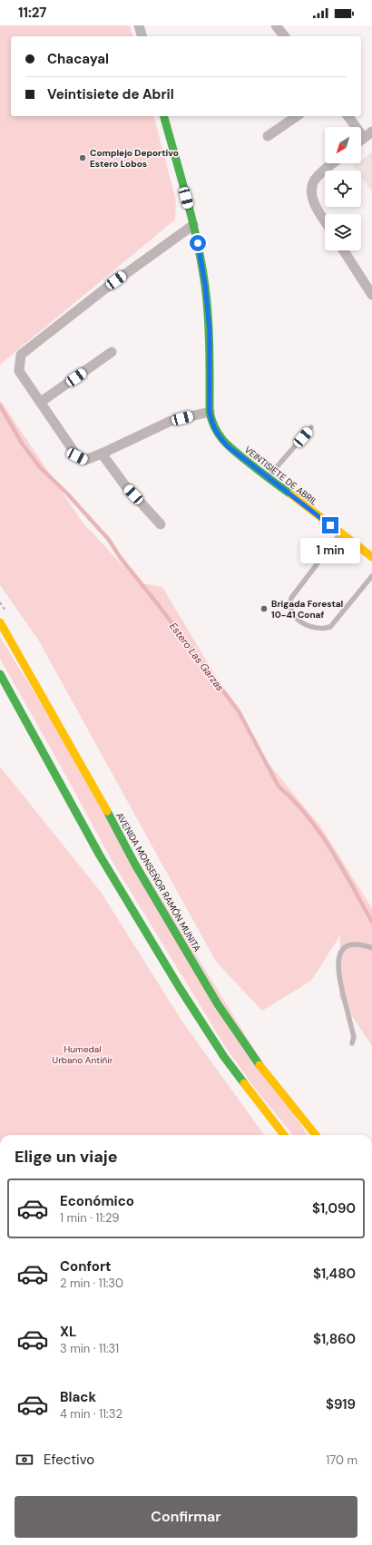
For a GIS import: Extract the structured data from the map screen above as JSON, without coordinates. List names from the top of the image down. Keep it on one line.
{"streets":{"main road":["VEINTISIETE DE ABRIL","AVENIDA MONSEÑOR RAMÓN MUNITA"]},"water":["Estero Las Garzas"],"parks":["Humedal Urbano Antiñir"],"places":["Complejo Deportivo Estero Lobos","Brigada Forestal 10-41 Conaf"],"north":"bottom left","page":{"status":"11:27","banner":["Chacayal","Veintisiete de Abril"],"bubble":"1 min","heading":"Elige un viaje","list":[{"name":"Económico","note":"1 min · 11:29","value":"$1,090"},{"name":"Confort","note":"2 min · 11:30","value":"$1,480"},{"name":"XL","note":"3 min · 11:31","value":"$1,860"},{"name":"Black","note":"4 min · 11:32","value":"$919"}],"pay":["Efectivo","170 m"],"buttons":"Confirmar"}}
